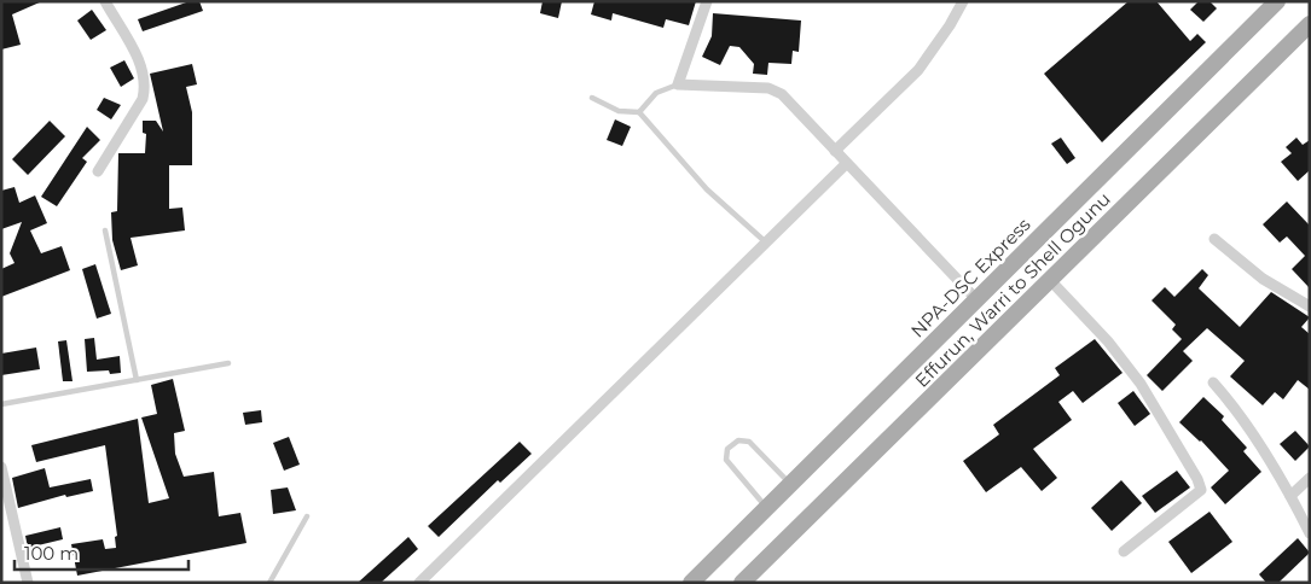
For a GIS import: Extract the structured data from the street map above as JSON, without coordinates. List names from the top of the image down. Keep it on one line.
{"streets":{"main road":["NPA-DSC Express","Effurun, Warri to Shell Ogunu"]},"scale_bar":"100 m"}
